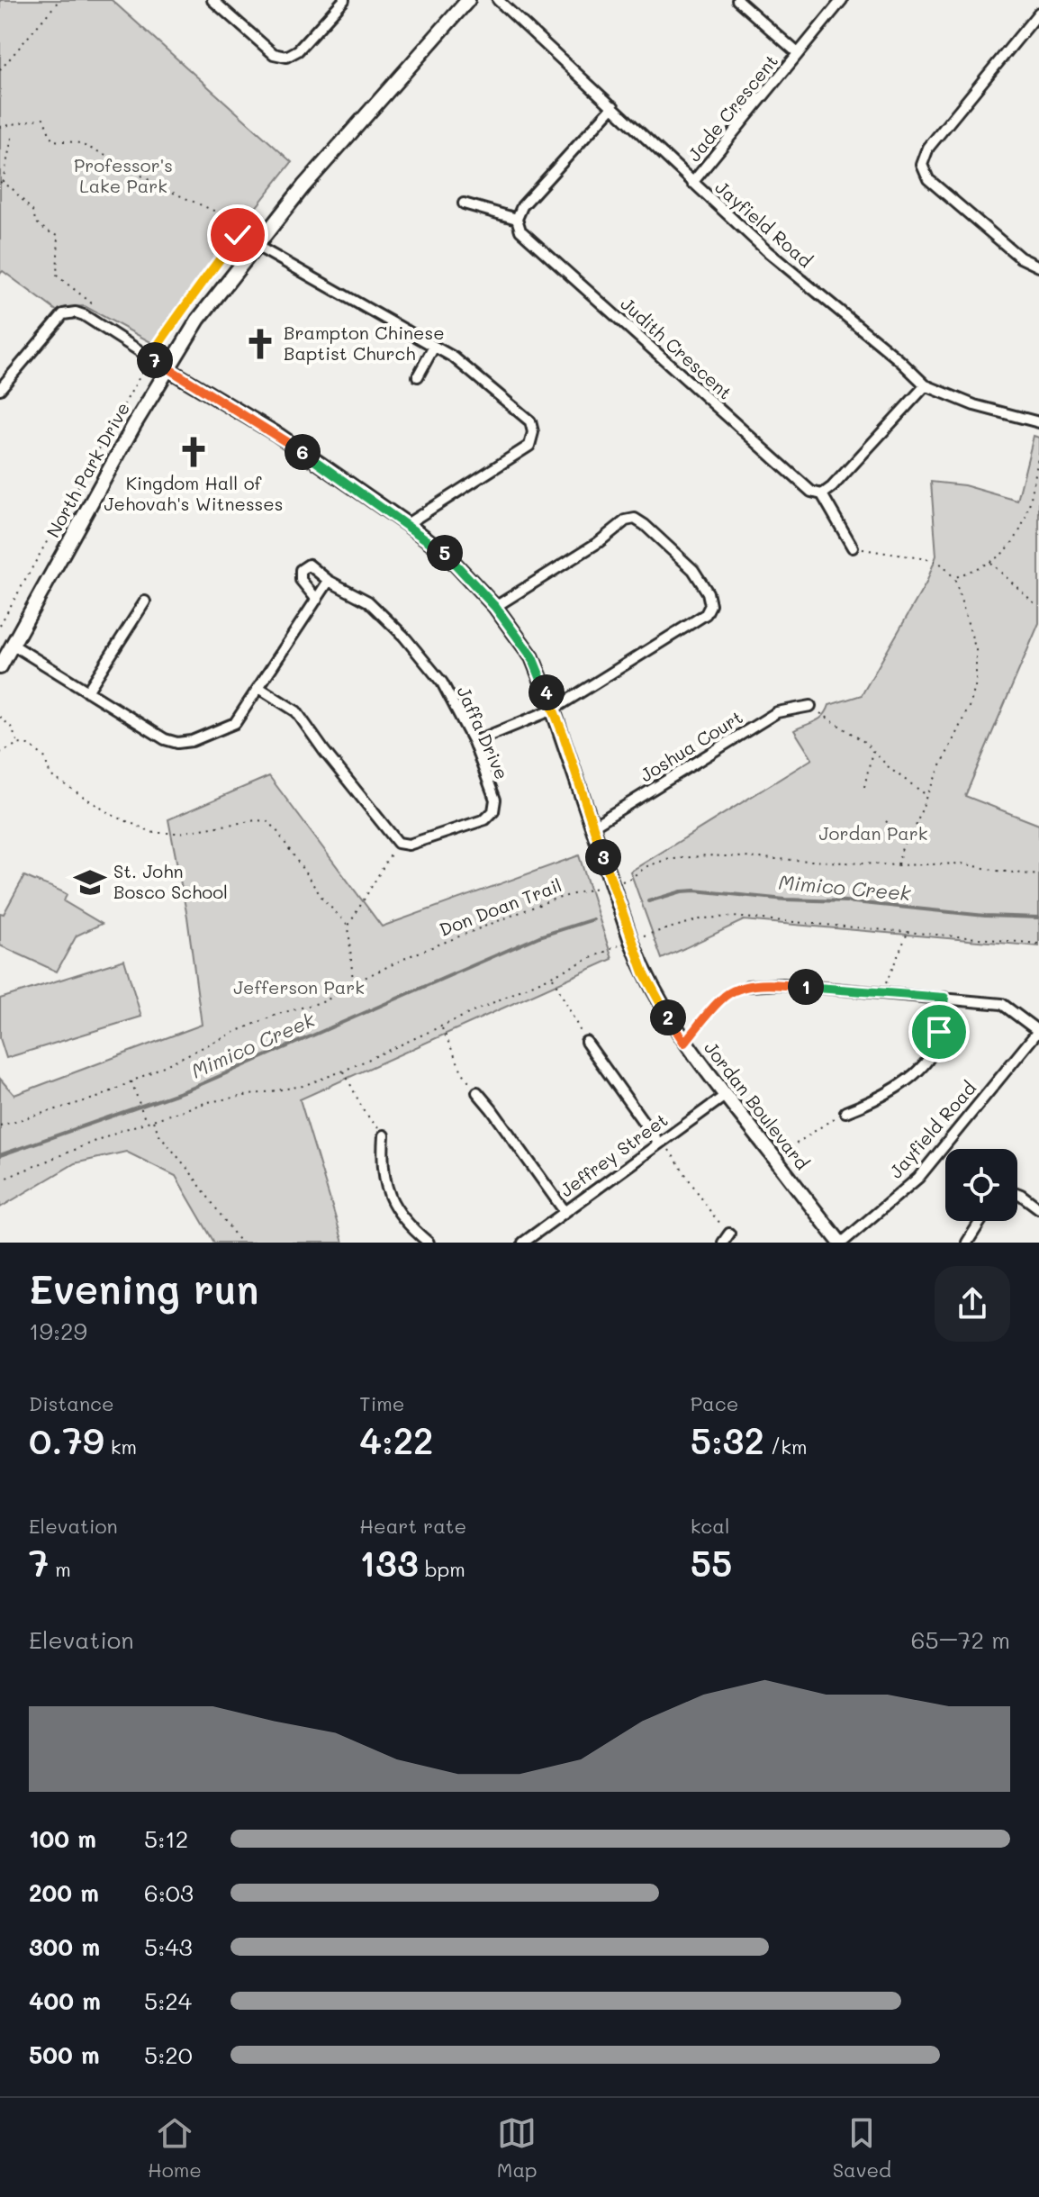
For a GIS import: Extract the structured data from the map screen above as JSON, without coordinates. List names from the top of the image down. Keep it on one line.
{"streets":{"street":["Jade Crescent","Jayfield Road","Judith Crescent","North Park Drive","Jaffa Drive","Joshua Court","Jordan Boulevard","Jeffrey Street"],"path":["Don Doan Trail"]},"crossings":[["Jade Crescent","Jayfield Road"],["Jayfield Road","Jordan Boulevard"],["North Park Drive","Jordan Boulevard"],["Joshua Court","Jordan Boulevard"],["Don Doan Trail","Jordan Boulevard"],["Jordan Boulevard","Jeffrey Street"]],"water":["Mimico Creek"],"parks":["Professor's Lake Park","Jordan Park","Jefferson Park"],"places":{"church":["Brampton Chinese Baptist Church","Kingdom Hall of Jehovah's Witnesses"],"school or university":["St. John Bosco School"]},"page":{"pins":["7","6","5","4","3","1","2"],"heading":["Evening run","19:29"],"stats":[["Distance","0.79 km"],["Time","4:22"],["Pace","5:32 /km"],["Elevation","7 m"],["Heart rate","133 bpm"],["kcal","55"]],"chart":["Elevation","65–72 m"],"list":[{"name":"100 m","note":"5:12"},{"name":"200 m","note":"6:03"},{"name":"300 m","note":"5:43"},{"name":"400 m","note":"5:24"},{"name":"500 m","note":"5:20"}],"tabs":["Home","Map","Saved"]}}
